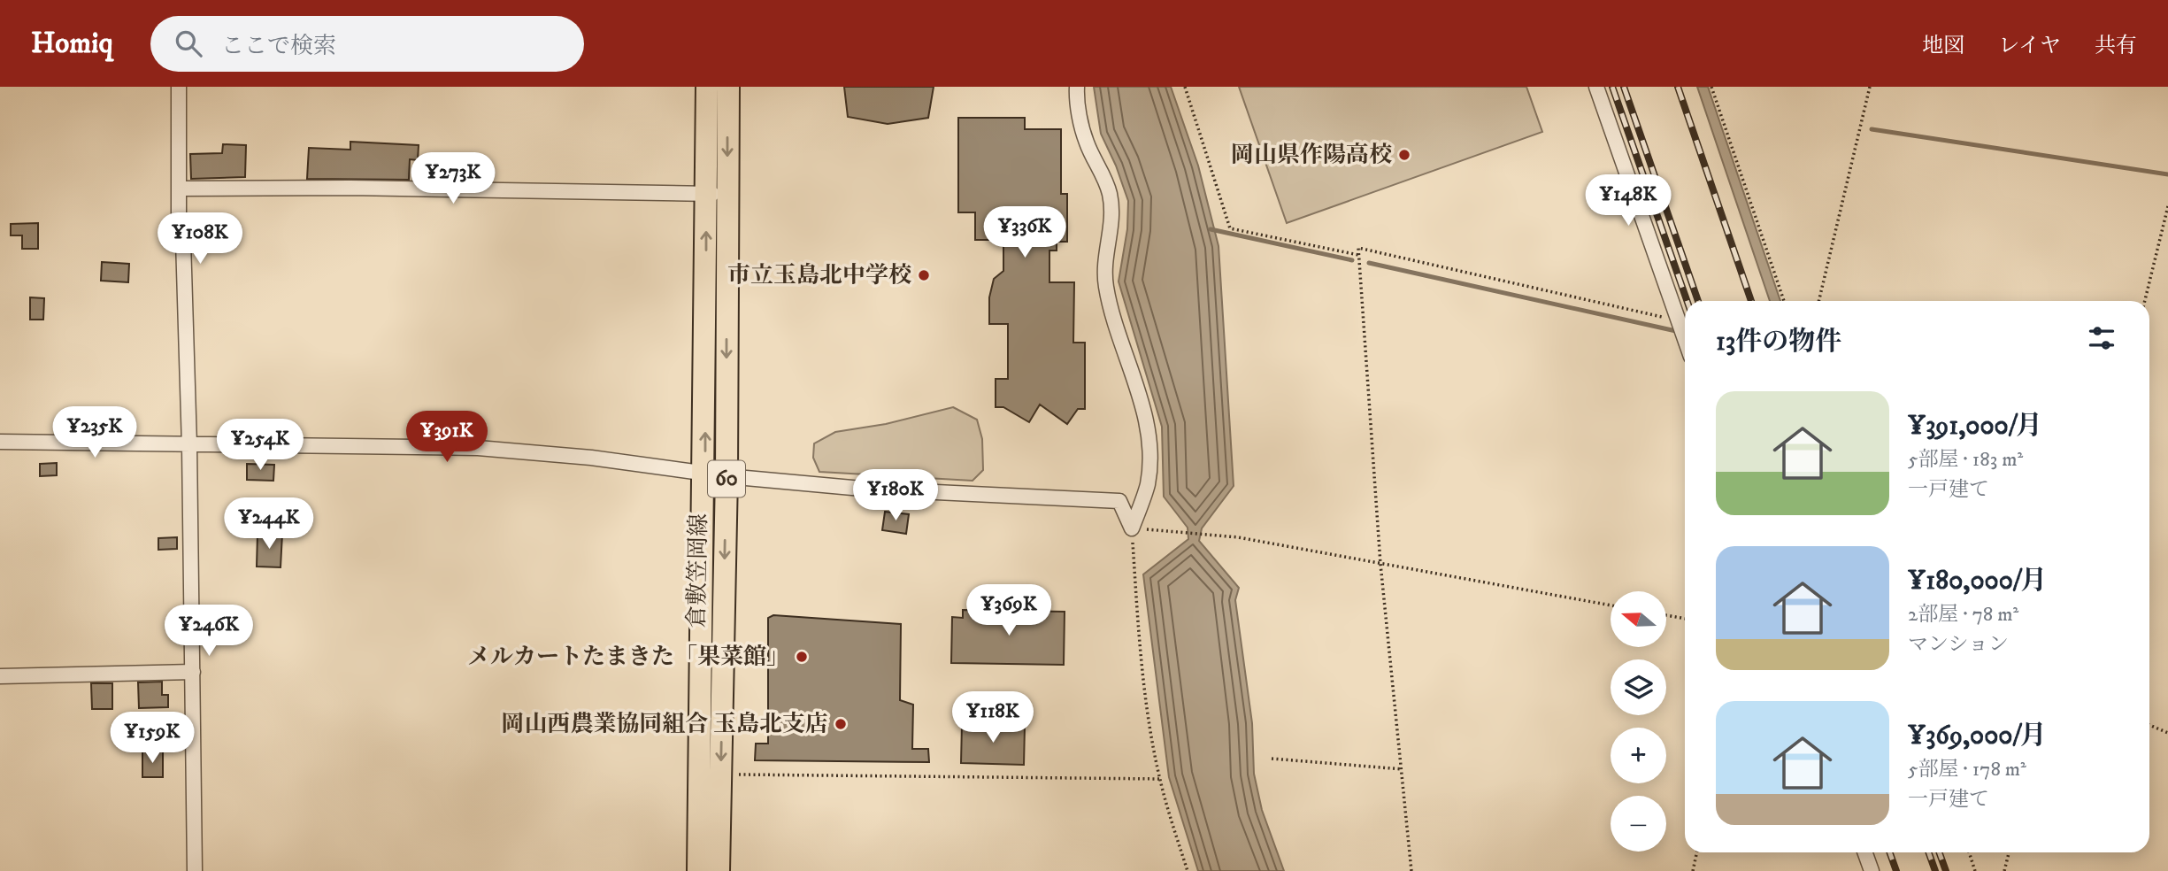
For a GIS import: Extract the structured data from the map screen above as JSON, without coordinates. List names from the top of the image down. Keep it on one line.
{"streets":{"main road":["60","倉敷笠岡線"]},"places":["岡山県作陽高校","市立玉島北中学校","メルカートたまきた「果菜館」","岡山西農業協同組合 玉島北支店"],"north":"left","page":{"header":"Homiq","search":"ここで検索","nav":["地図","レイヤ","共有"],"price":["¥273K","¥148K","¥336K","¥108K","¥235K","¥391K","¥254K","¥180K","¥244K","¥369K","¥246K","¥118K","¥159K"],"heading":"13件の物件","list":[{"name":"¥391,000/月","note":"5部屋 · 183 m² · 一戸建て"},{"name":"¥180,000/月","note":"2部屋 · 78 m² · マンション"},{"name":"¥369,000/月","note":"5部屋 · 178 m² · 一戸建て"}],"map_buttons":["+","−"]}}
